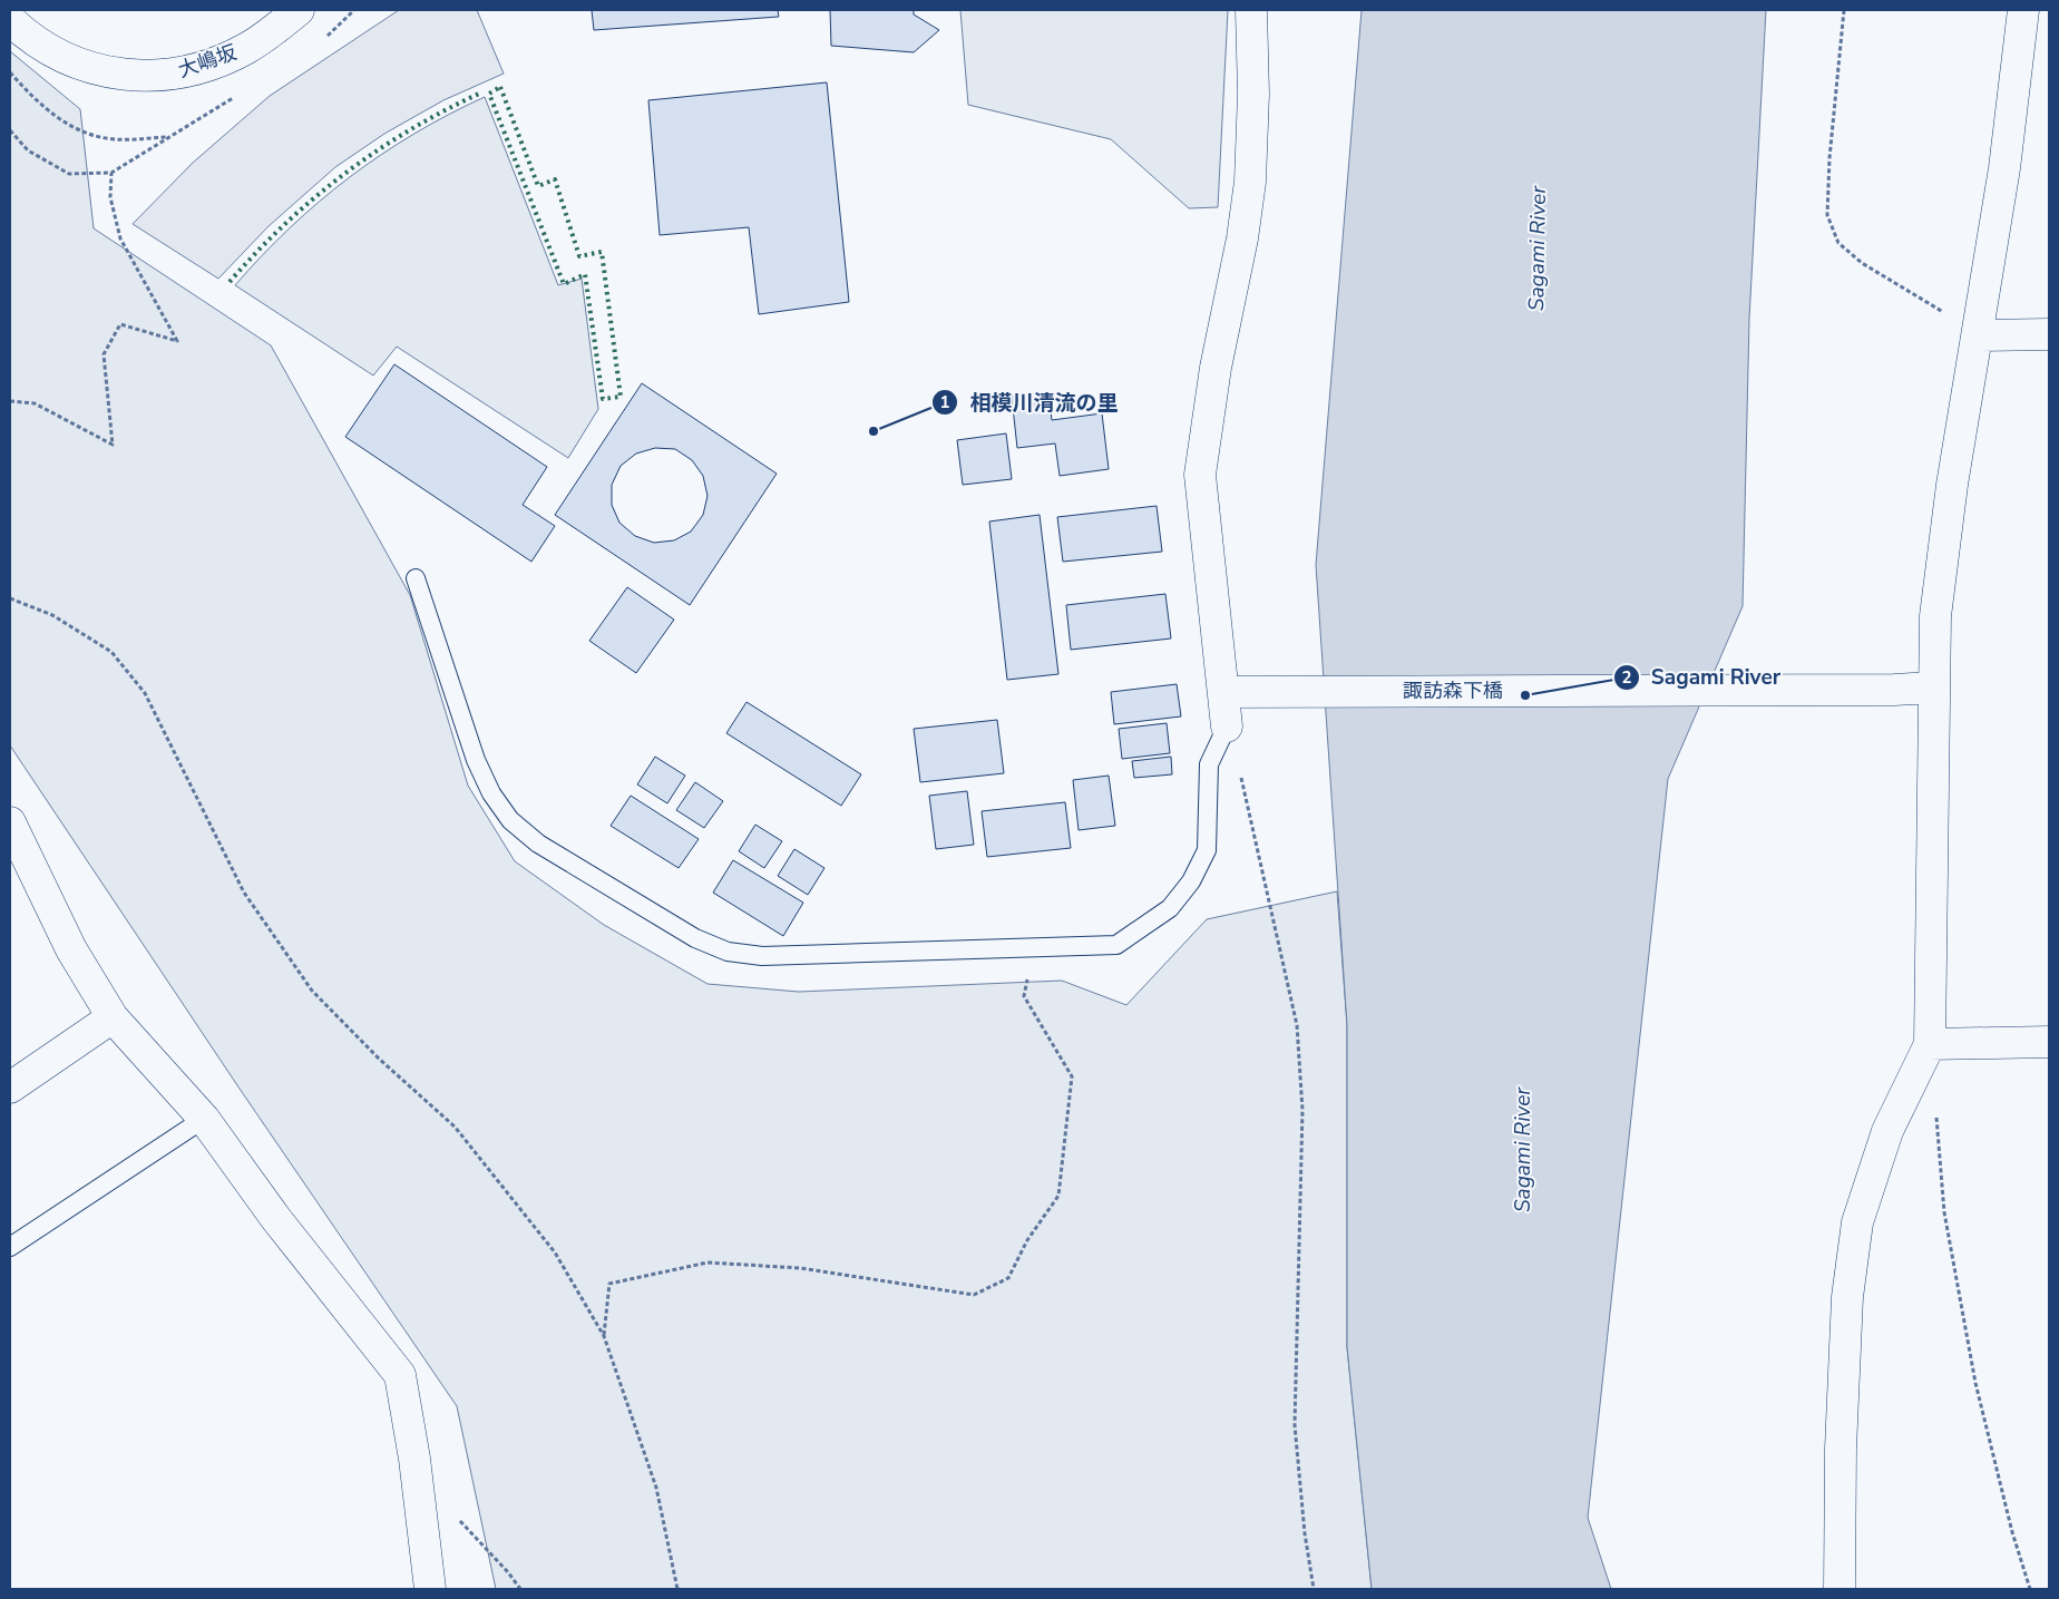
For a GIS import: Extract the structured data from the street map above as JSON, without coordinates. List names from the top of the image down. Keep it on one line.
{"streets":{"street":["大嶋坂","諏訪森下橋"]},"water":["Sagami River"],"places":["相模川清流の里","Sagami River"]}
